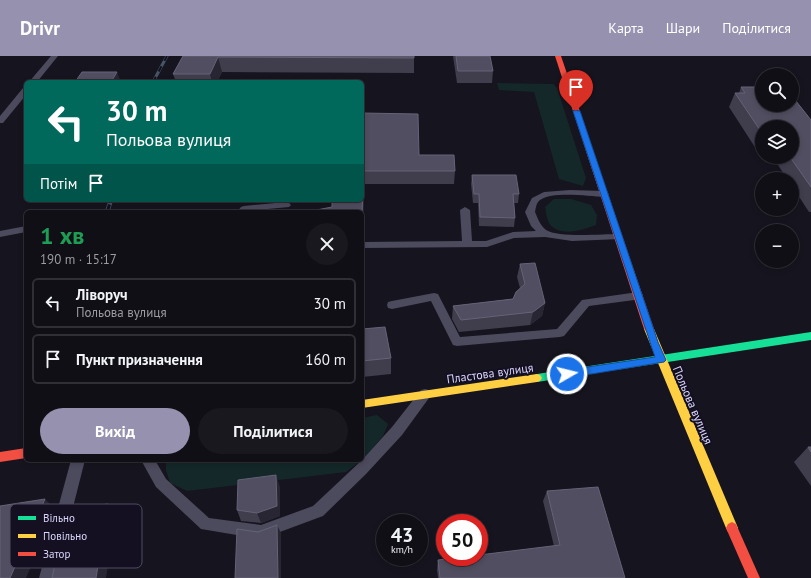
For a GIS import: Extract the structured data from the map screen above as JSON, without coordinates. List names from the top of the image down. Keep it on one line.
{"streets":{"street":["Пластова вулиця","Польова вулиця"]},"crossings":[["Пластова вулиця","Польова вулиця"]],"legend":["Вільно","Повільно","Затор"],"page":{"header":"Drivr","nav":["Карта","Шари","Поділитися"],"map_buttons":["+","−"],"turn":["30 m","Польова вулиця"],"then":"Потім","heading":["1 хв","190 m · 15:17"],"list":[{"name":"Ліворуч","note":"Польова вулиця","value":"30 m"},{"name":"Пункт призначення","value":"160 m"}],"buttons":["Вихід","Поділитися"],"speed":"43 km/h","limit":"50"}}
